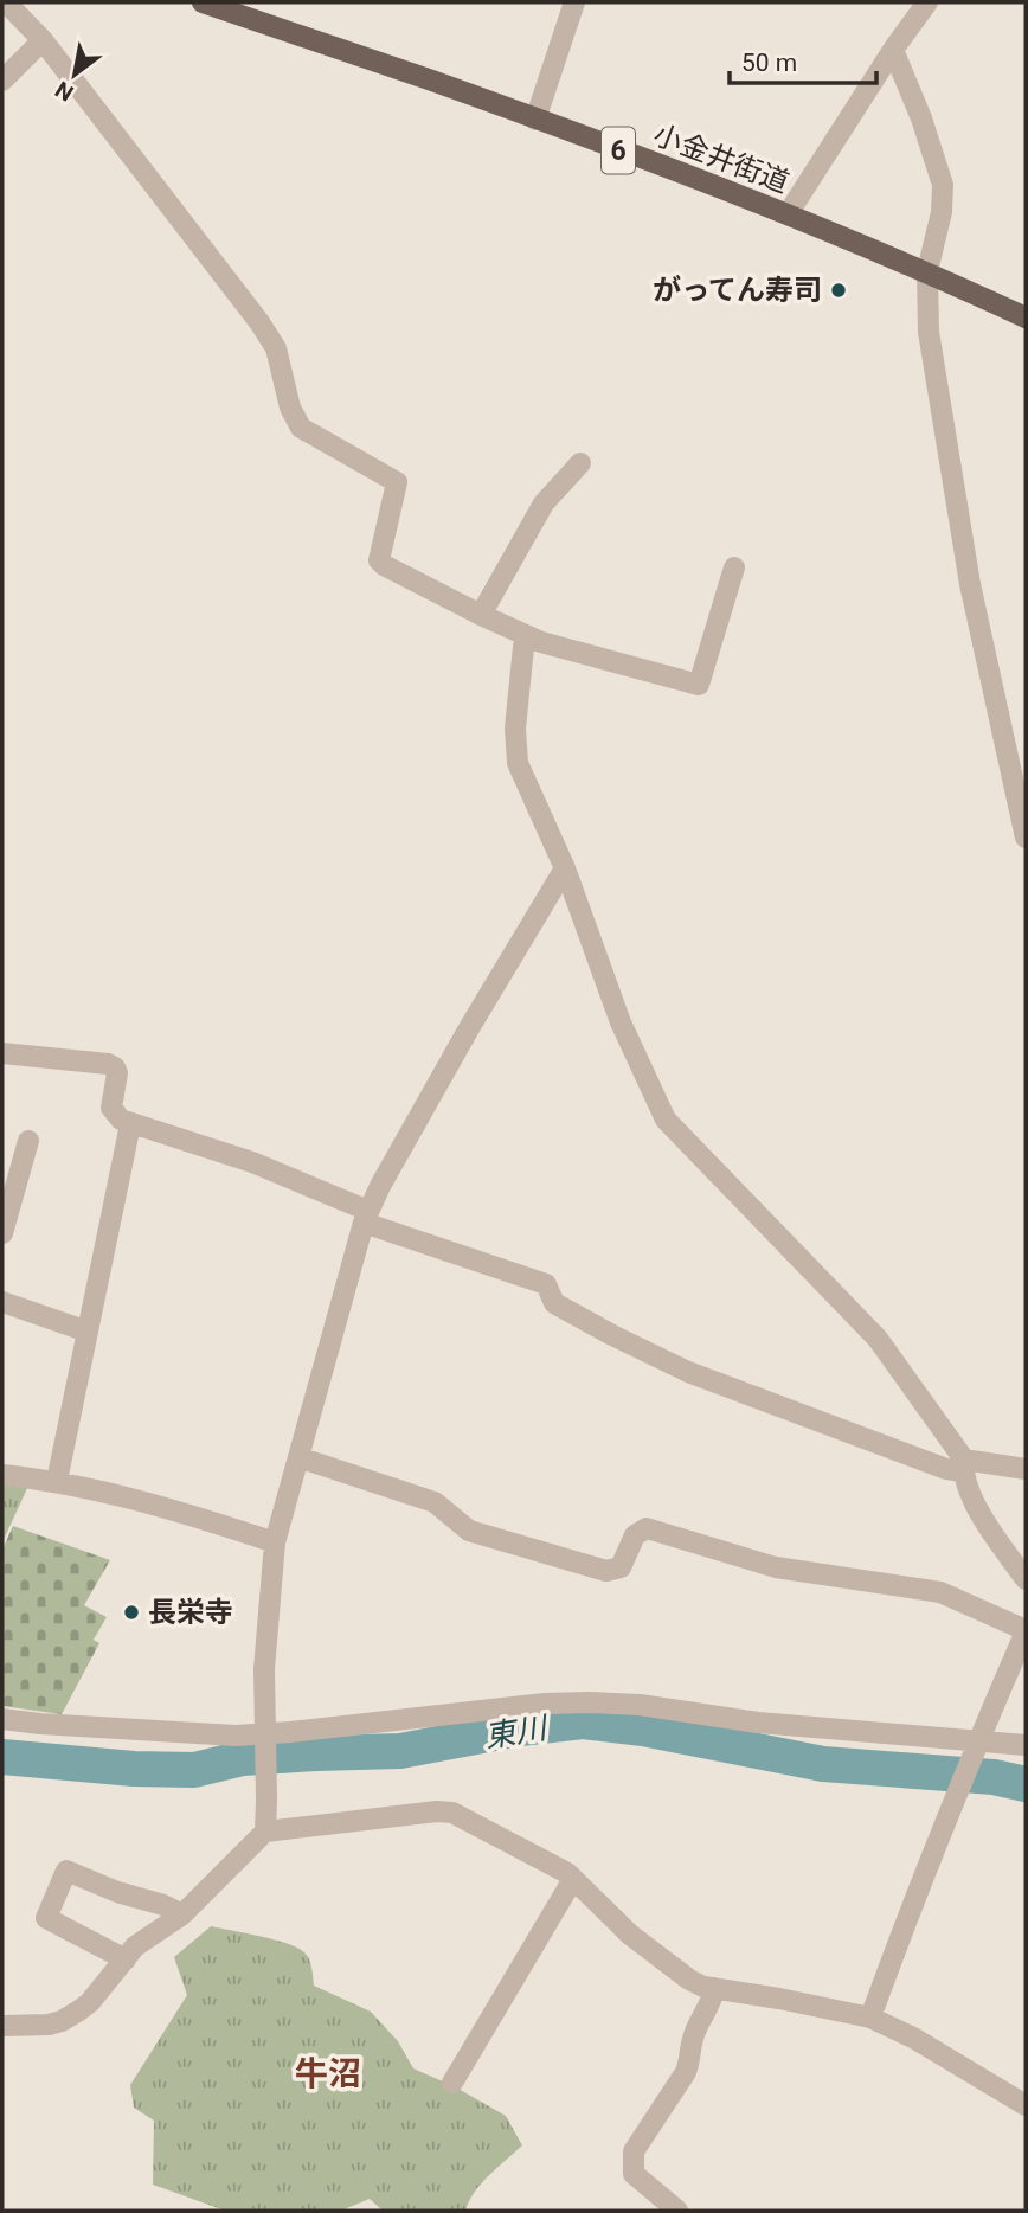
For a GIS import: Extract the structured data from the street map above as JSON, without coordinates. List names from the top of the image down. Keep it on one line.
{"streets":{"main road":["6","小金井街道"]},"districts":["牛沼"],"water":["東川"],"places":["がってん寿司","長栄寺"],"scale_bar":"50 m","north":"bottom left"}
